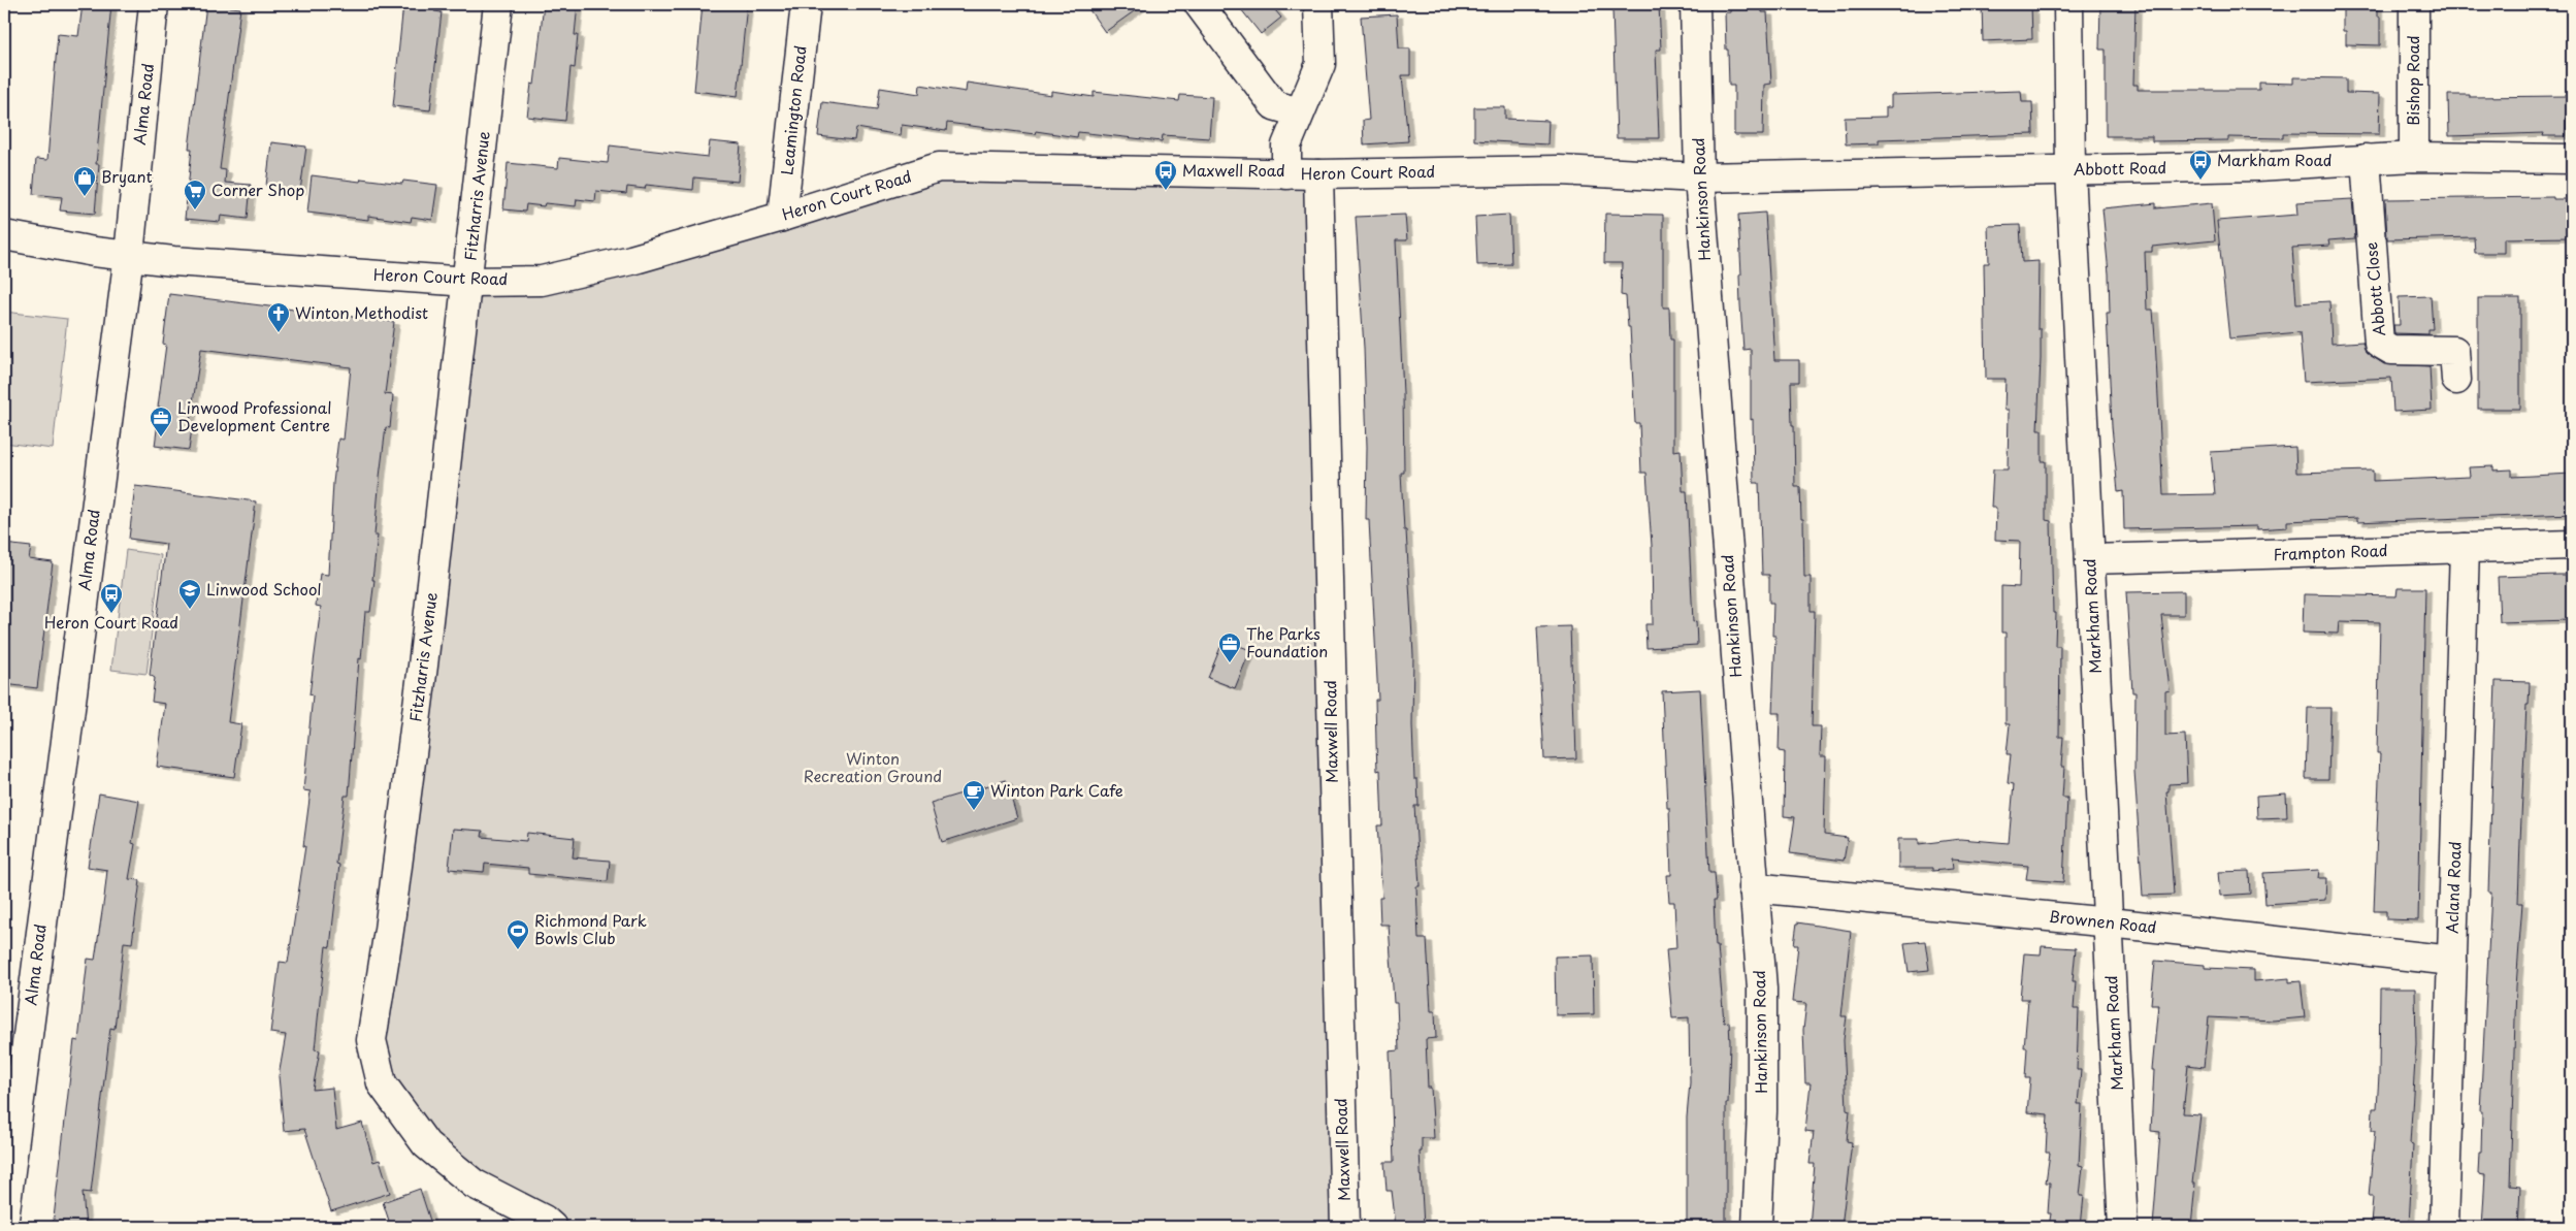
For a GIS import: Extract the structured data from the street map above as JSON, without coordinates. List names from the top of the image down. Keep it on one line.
{"streets":{"street":["Bishop Road","Alma Road","Leamington Road","Abbott Road","Heron Court Road","Fitzharris Avenue","Hankinson Road","Abbott Close","Frampton Road","Markham Road","Maxwell Road","Acland Road","Brownen Road"]},"crossings":[["Bishop Road","Abbott Road"],["Alma Road","Heron Court Road"],["Leamington Road","Heron Court Road"],["Abbott Road","Heron Court Road"],["Abbott Road","Hankinson Road"],["Abbott Road","Abbott Close"],["Abbott Road","Markham Road"],["Heron Court Road","Fitzharris Avenue"],["Heron Court Road","Hankinson Road"],["Heron Court Road","Maxwell Road"],["Hankinson Road","Brownen Road"],["Frampton Road","Markham Road"],["Frampton Road","Acland Road"],["Markham Road","Brownen Road"],["Acland Road","Brownen Road"]],"parks":["Winton Recreation Ground"],"places":{"bus stop":["Markham Road","Maxwell Road","Heron Court Road"],"shop":["Bryant"],"supermarket":["Corner Shop"],"church":["Winton Methodist"],"office":["Linwood Professional Development Centre","The Parks Foundation"],"school or university":["Linwood School"],"cafe":["Winton Park Cafe"],"sports":["Richmond Park Bowls Club"]}}
